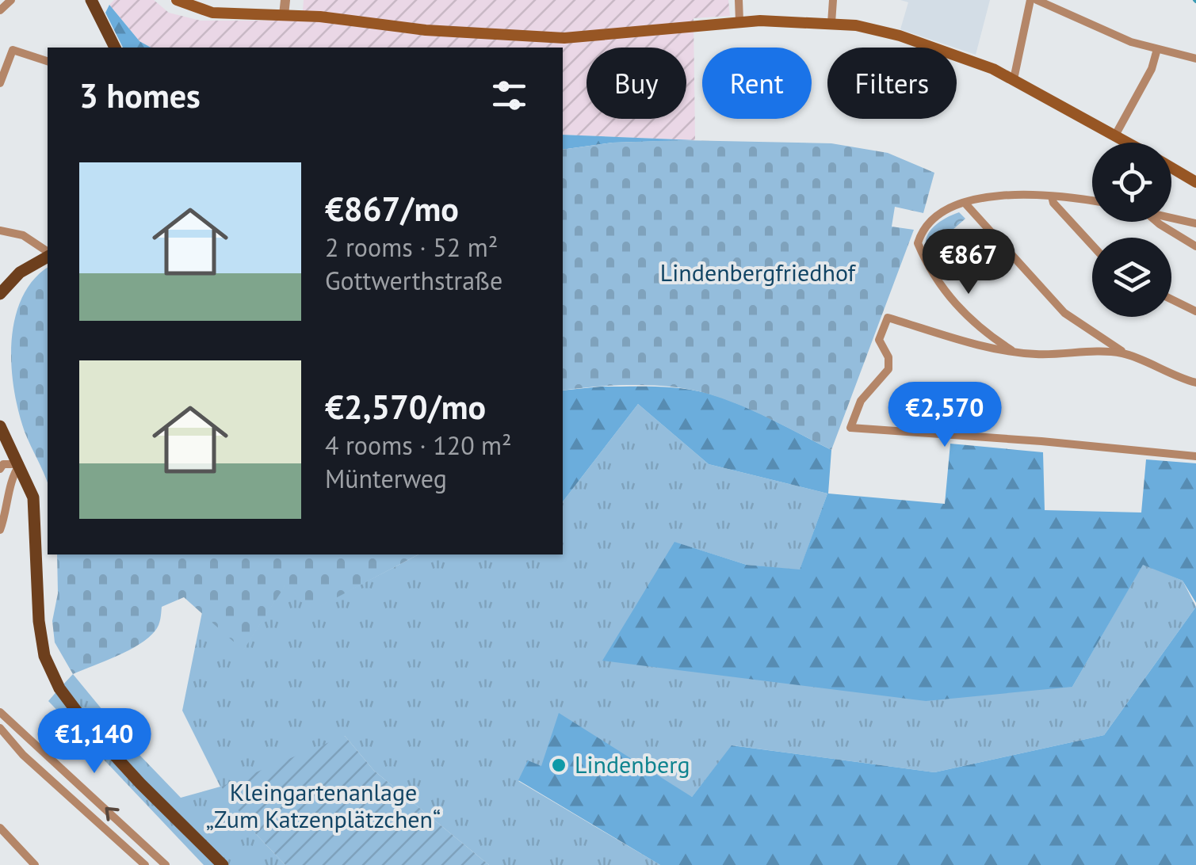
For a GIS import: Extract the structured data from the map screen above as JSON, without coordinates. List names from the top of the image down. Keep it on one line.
{"parks":["Lindenbergfriedhof","Kleingartenanlage „Zum Katzenplätzchen“"],"places":["Lindenberg"],"page":{"chip":["Buy","Rent","Filters"],"heading":"3 homes","list":[{"name":"€867/mo","note":"2 rooms · 52 m² · Gottwerthstraße"},{"name":"€2,570/mo","note":"4 rooms · 120 m² · Münterweg"}],"price":["€867","€2,570","€1,140"]}}
